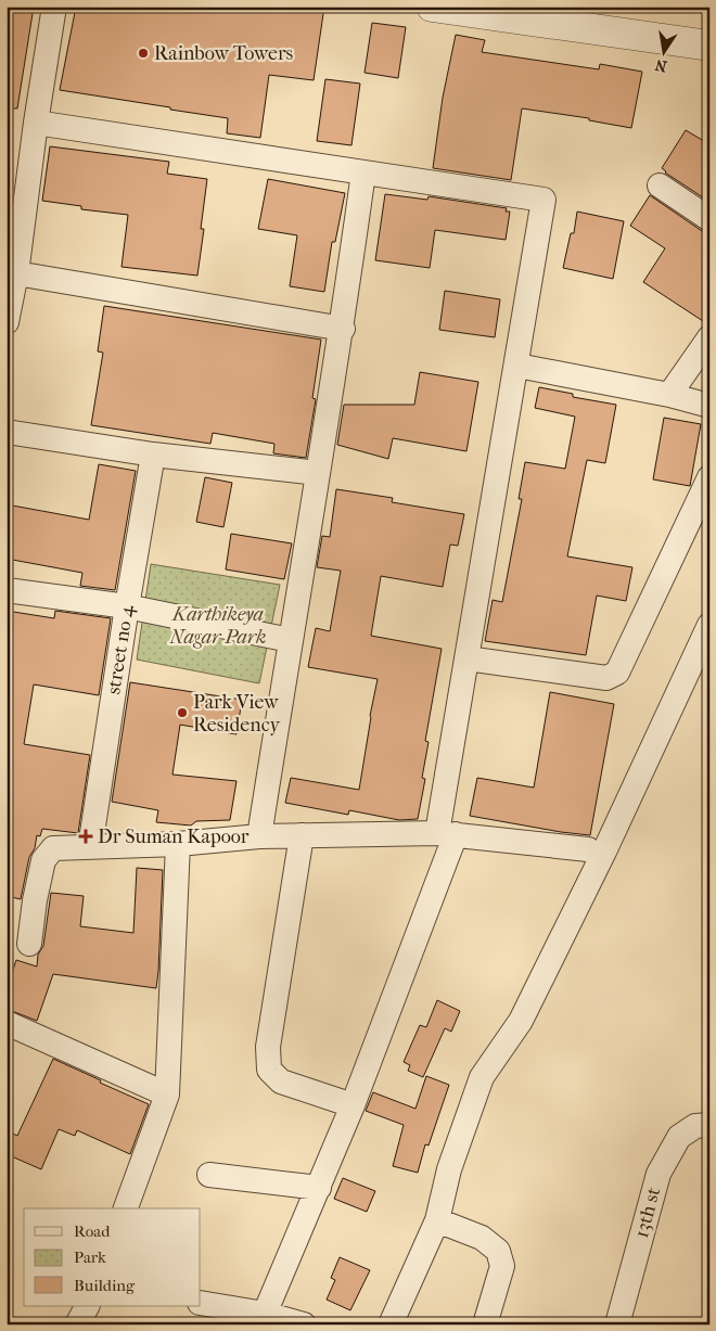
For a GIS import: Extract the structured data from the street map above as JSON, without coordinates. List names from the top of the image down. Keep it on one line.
{"streets":{"street":["street no 4","13th st"]},"parks":["Karthikeya Nagar Park"],"places":{"other":["Rainbow Towers","Park View Residency"],"health":["Dr Suman Kapoor"]},"legend":["Road","Park","Building"],"north":"bottom"}
